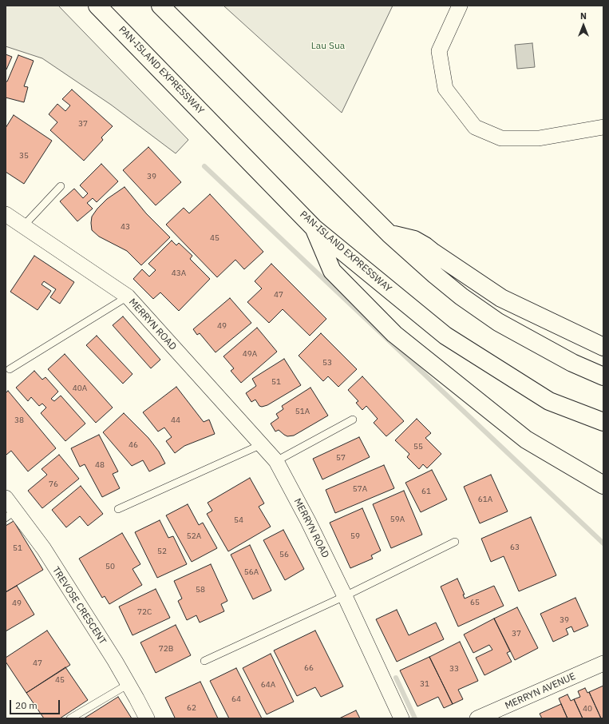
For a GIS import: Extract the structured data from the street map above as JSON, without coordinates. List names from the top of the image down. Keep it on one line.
{"streets":{"highway":["PAN-ISLAND EXPRESSWAY"],"street":["MERRYN ROAD","TREVOSE CRESCENT","MERRYN AVENUE"]},"parks":["Lau Sua"],"house_numbers":["37","35","39","43","45","43A","47","49","49A","53","51","40A","51A","38","44","46","55","57","48","76","57A","61","61A","59A","54","52A","59","63","51","52","56","50","56A","58","65","49","72C","39","37","72B","47","66","33","45","31","64A","64","62","40"],"scale_bar":"20 m","north":"top"}
